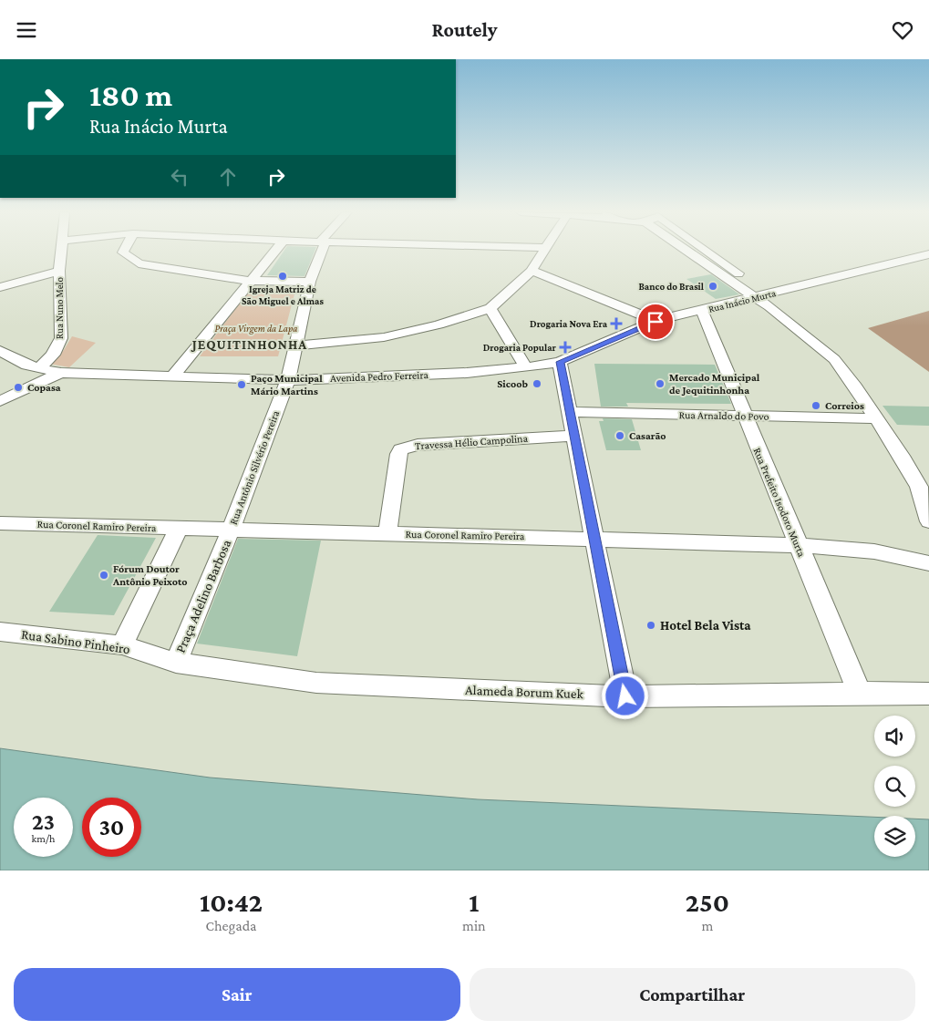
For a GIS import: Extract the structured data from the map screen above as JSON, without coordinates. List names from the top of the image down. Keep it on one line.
{"streets":{"street":["Rua Inácio Murta","Rua Nuno Melo","Avenida Pedro Ferreira","Rua Arnaldo do Povo","Travessa Hélio Campolina","Rua Antônio Silvério Pereira","Rua Prefeito Isodoro Murta","Rua Coronel Ramiro Pereira","Praça Adelino Barbosa","Rua Sabino Pinheiro","Alameda Borum Kuek"]},"crossings":[["Rua Inácio Murta","Avenida Pedro Ferreira"],["Rua Inácio Murta","Rua Prefeito Isodoro Murta"],["Rua Nuno Melo","Avenida Pedro Ferreira"],["Avenida Pedro Ferreira","Rua Antônio Silvério Pereira"],["Rua Arnaldo do Povo","Rua Prefeito Isodoro Murta"],["Travessa Hélio Campolina","Rua Coronel Ramiro Pereira"],["Rua Antônio Silvério Pereira","Rua Coronel Ramiro Pereira"],["Rua Antônio Silvério Pereira","Praça Adelino Barbosa"],["Rua Prefeito Isodoro Murta","Rua Coronel Ramiro Pereira"],["Rua Prefeito Isodoro Murta","Alameda Borum Kuek"],["Rua Coronel Ramiro Pereira","Praça Adelino Barbosa"],["Praça Adelino Barbosa","Rua Sabino Pinheiro"],["Praça Adelino Barbosa","Alameda Borum Kuek"],["Rua Sabino Pinheiro","Alameda Borum Kuek"]],"districts":["JEQUITINHONHA"],"parks":["Praça Virgem da Lapa"],"places":{"other":["Igreja Matriz de São Miguel e Almas","Banco do Brasil","Sicoob","Mercado Municipal de Jequitinhonha","Paço Municipal Mário Martins","Copasa","Correios","Casarão","Fórum Doutor Antônio Peixoto","Hotel Bela Vista"],"health":["Drogaria Nova Era","Drogaria Popular"]},"page":{"header":"Routely","turn":["180 m","Rua Inácio Murta"],"speed":"23 km/h","limit":"30","eta":["10:42","Chegada","1","min","250","m"],"buttons":["Sair","Compartilhar"]}}
